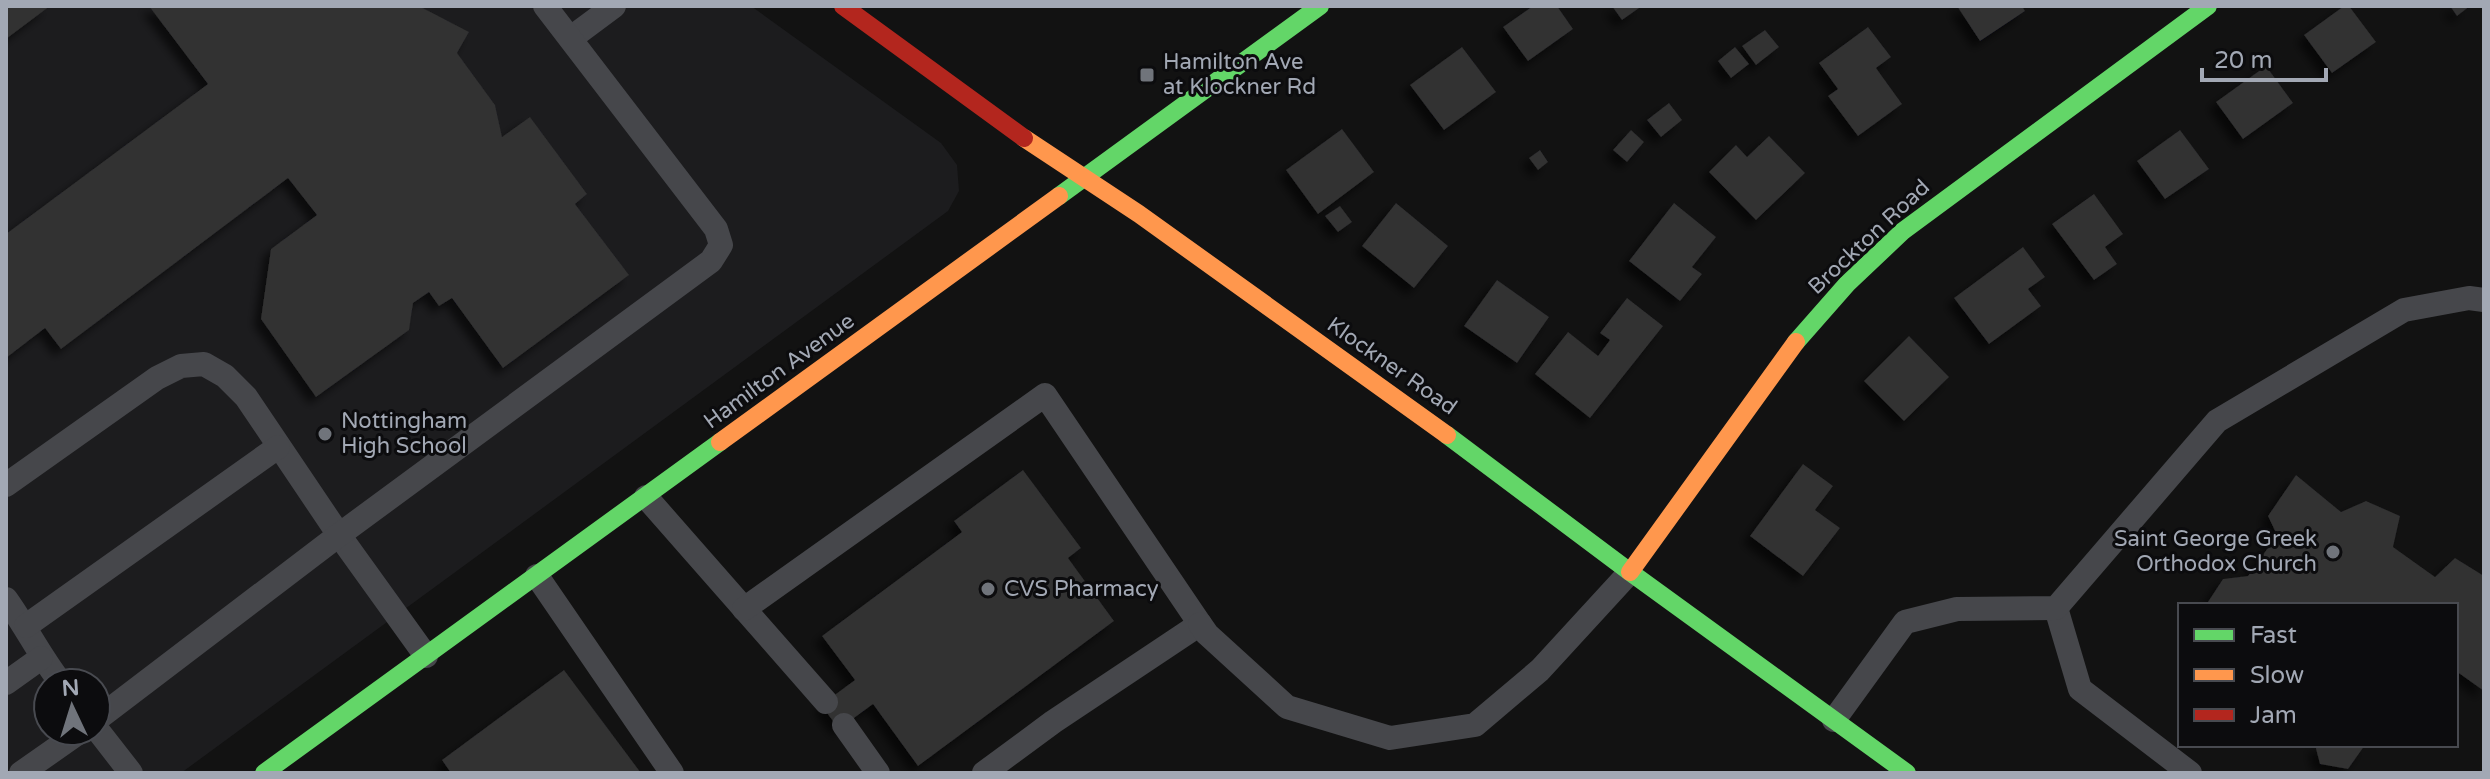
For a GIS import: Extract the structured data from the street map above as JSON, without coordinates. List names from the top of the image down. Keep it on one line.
{"streets":{"main road":["Brockton Road","Klockner Road","Hamilton Avenue"]},"crossings":[["Brockton Road","Klockner Road"],["Klockner Road","Hamilton Avenue"]],"places":{"transit":["Hamilton Ave at Klockner Rd"],"other":["Nottingham High School","Saint George Greek Orthodox Church","CVS Pharmacy"]},"legend":["Fast","Slow","Jam"],"scale_bar":"20 m","north":"top"}
